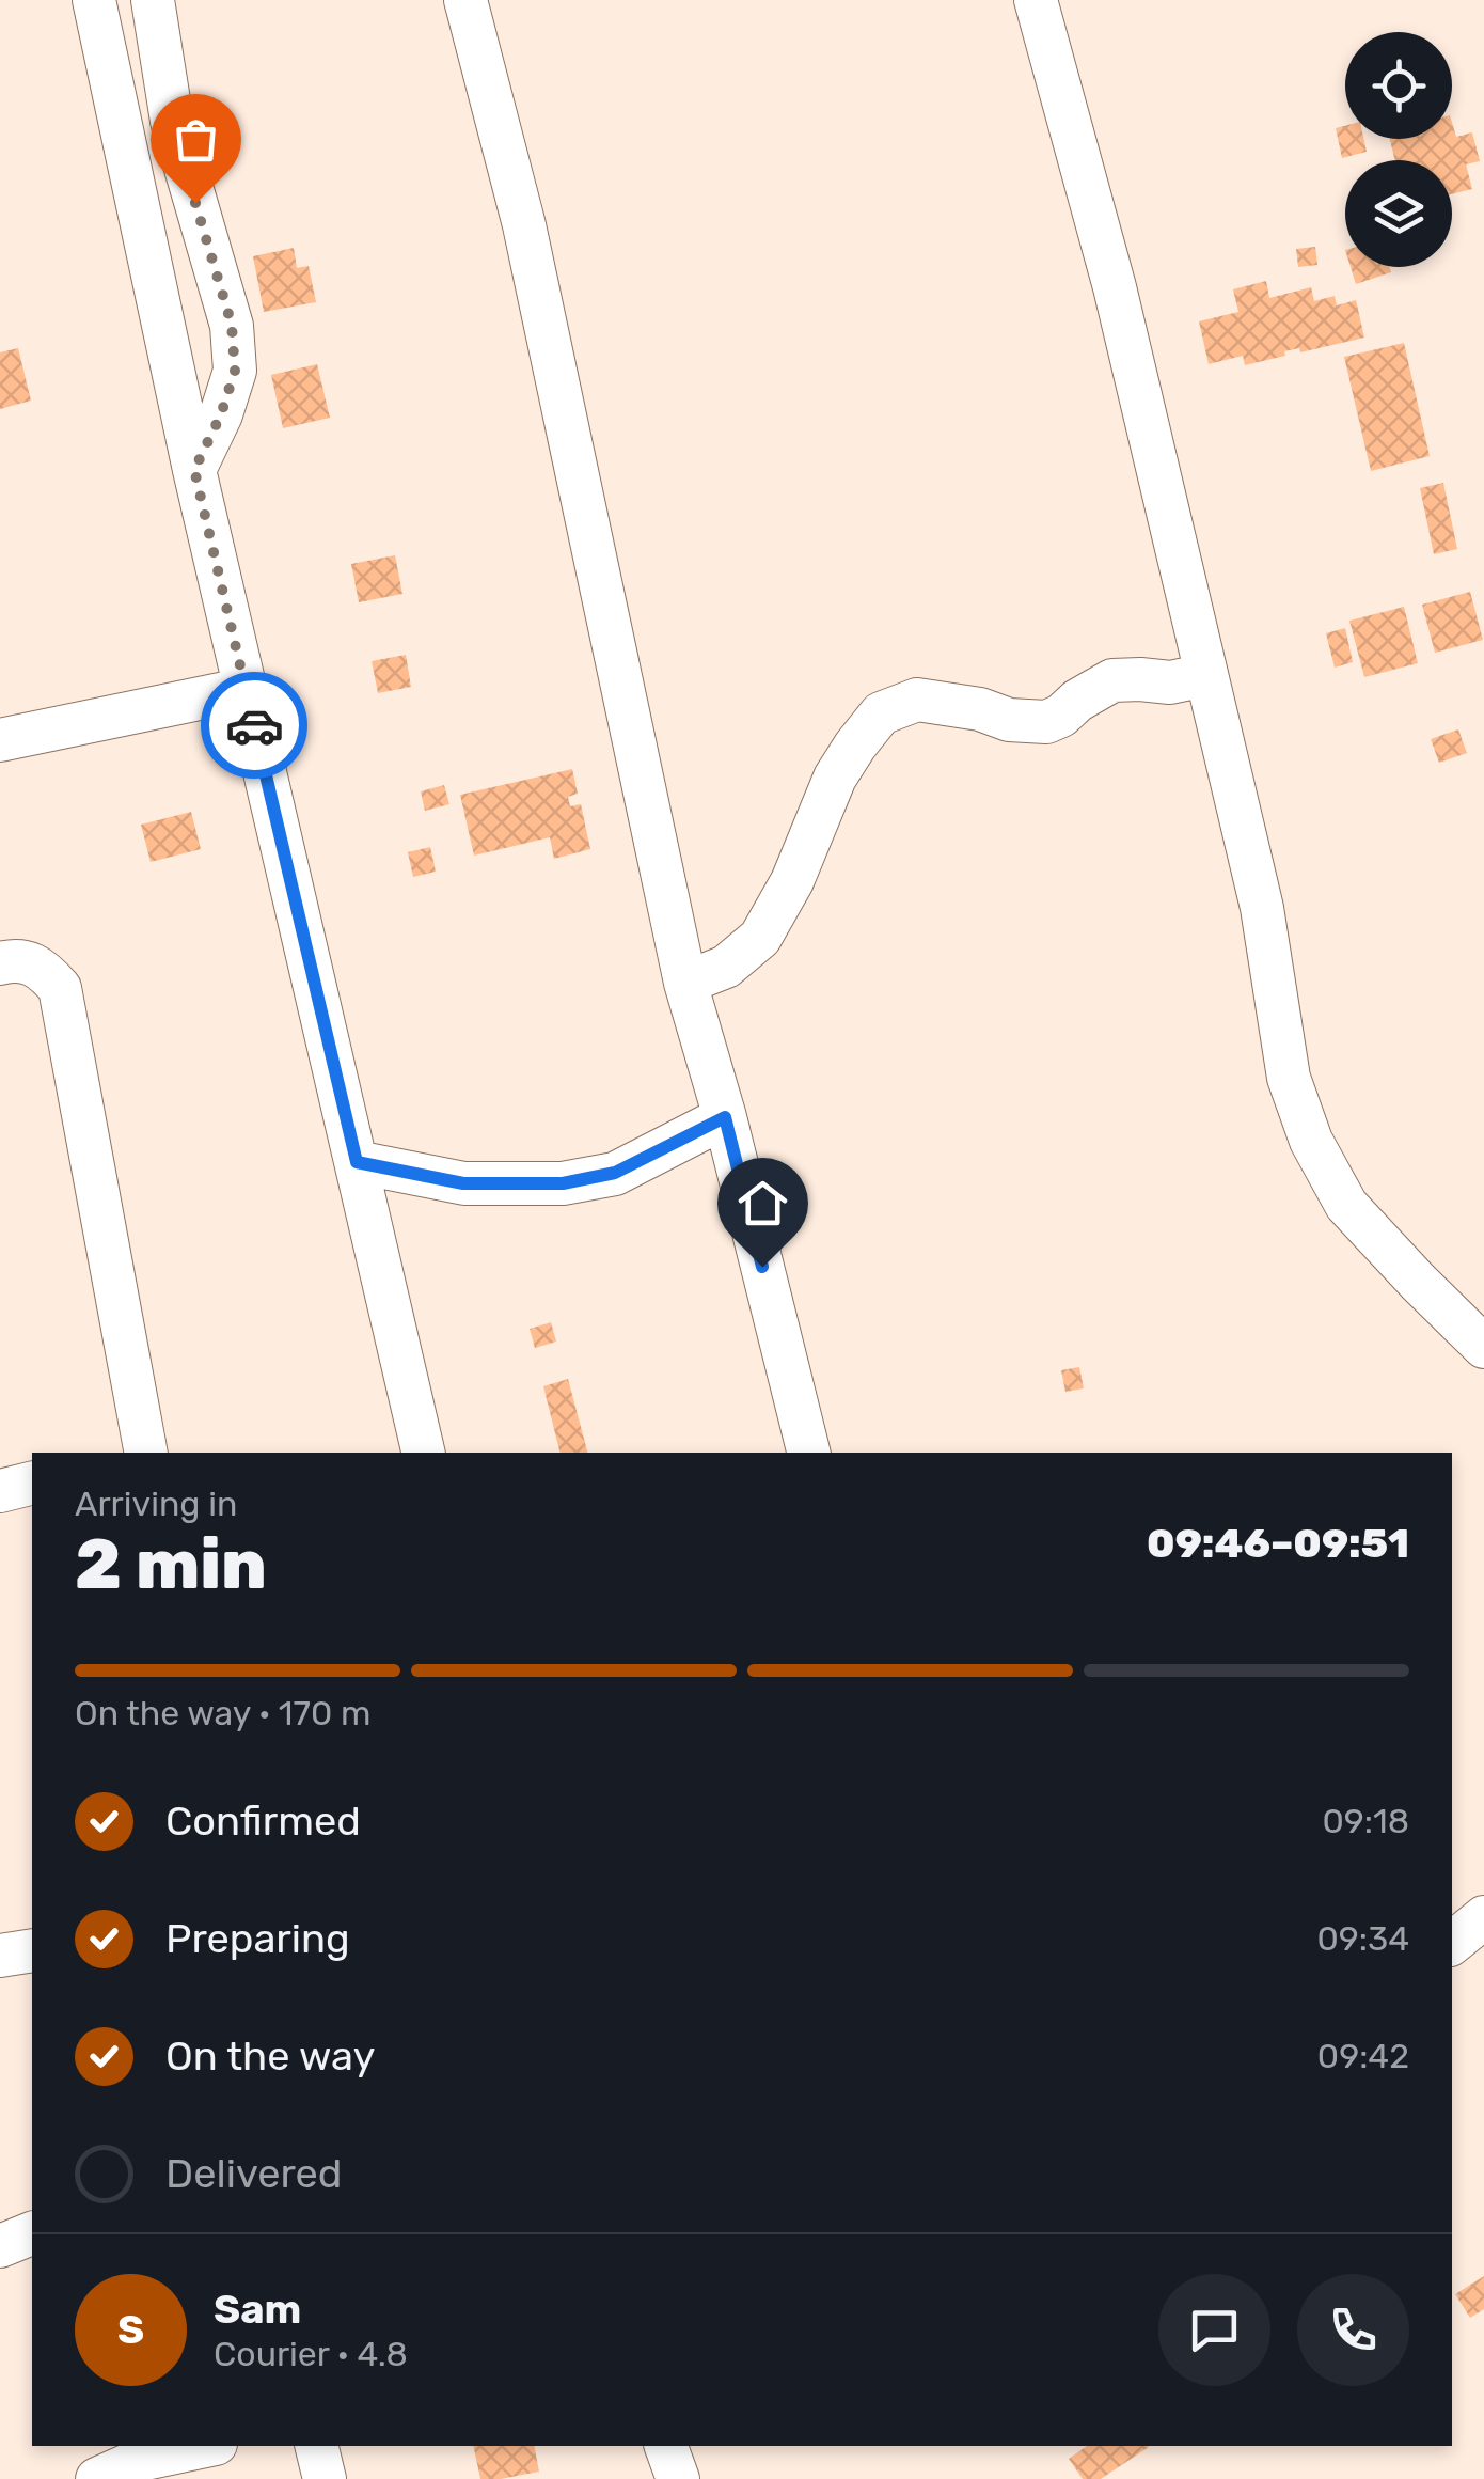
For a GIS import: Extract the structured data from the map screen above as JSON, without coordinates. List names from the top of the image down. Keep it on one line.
{"page":{"heading":["2 min","Arriving in","09:46–09:51"],"panel":["Sam","Courier · 4.8"],"bar":"On the way · 170 m","list":[["Confirmed","09:18"],["Preparing","09:34"],["On the way","09:42"],"Delivered"],"round":"S"}}
